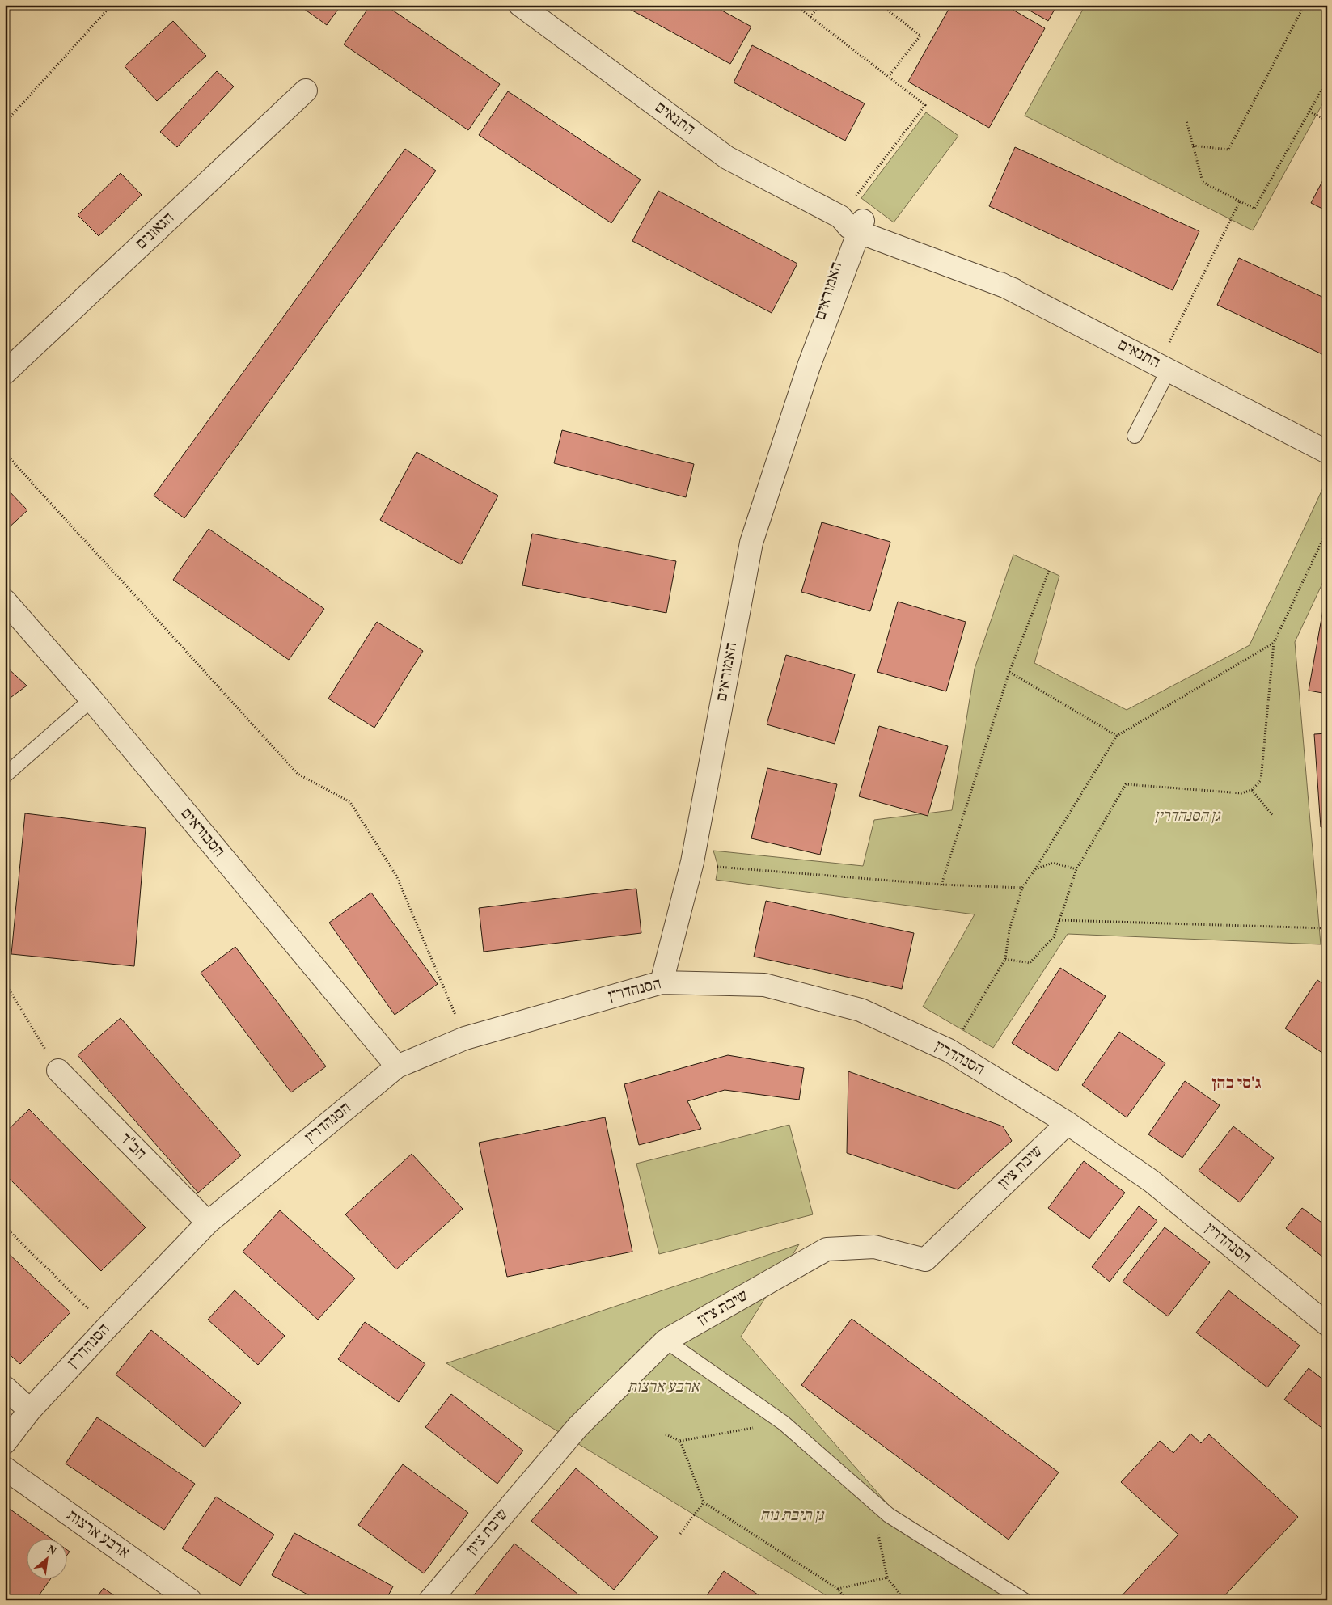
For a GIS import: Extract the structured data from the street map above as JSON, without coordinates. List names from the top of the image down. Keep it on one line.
{"streets":{"street":["התנאים","הגאונים","האמוראים","הסבוראים","הסנהדרין","חב\"ד","שיבת ציון","ארבע ארצות"]},"crossings":[["התנאים","האמוראים"],["האמוראים","הסנהדרין"],["הסבוראים","הסנהדרין"],["הסנהדרין","חב\"ד"],["הסנהדרין","שיבת ציון"]],"districts":["ג'סי כהן"],"parks":["גן הסנהדרין","ארבע ארצות","גן תיבת נוח"],"north":"top right"}
